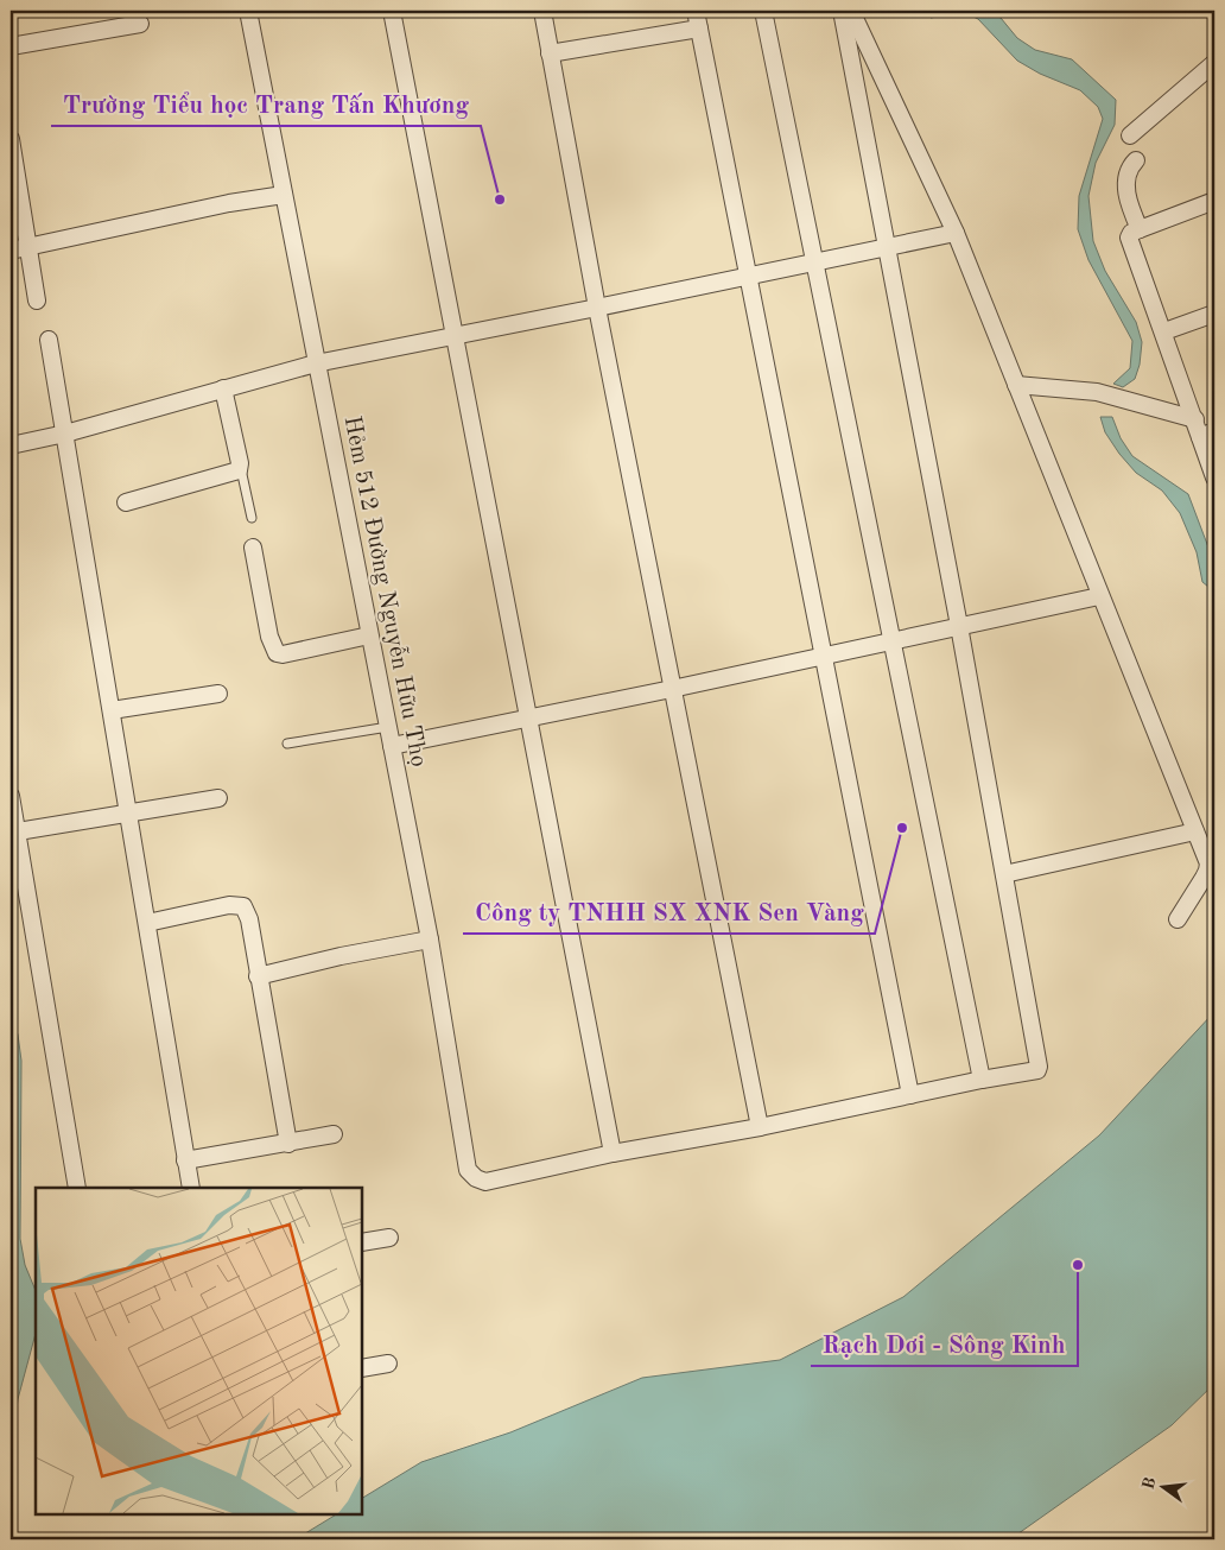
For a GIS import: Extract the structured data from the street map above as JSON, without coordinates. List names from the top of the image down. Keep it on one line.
{"streets":{"street":["Hẻm 512 Đường Nguyễn Hữu Thọ"]},"places":["Trường Tiểu học Trang Tấn Khương","Công ty TNHH SX XNK Sen Vàng","Rạch Dơi - Sông Kinh"],"north":"left"}
